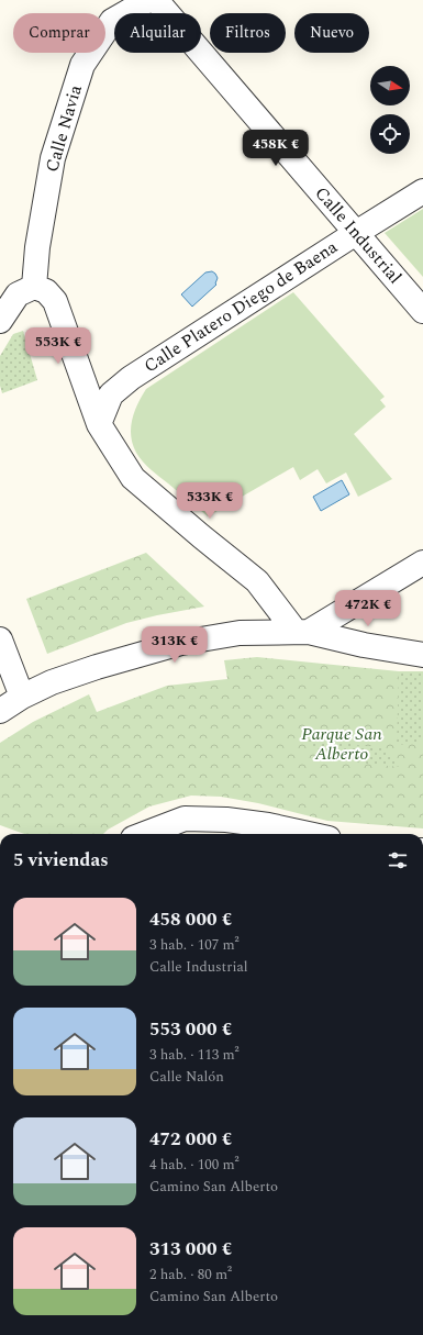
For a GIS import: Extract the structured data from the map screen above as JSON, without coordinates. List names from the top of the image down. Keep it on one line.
{"streets":{"street":["Calle Navia","Calle Industrial","Calle Platero Diego de Baena"]},"crossings":[["Calle Industrial","Calle Platero Diego de Baena"]],"parks":["Parque San Alberto"],"north":"right","page":{"chip":["Comprar","Alquilar","Filtros","Nuevo"],"price":["458K €","553K €","533K €","472K €","313K €"],"heading":"5 viviendas","list":[{"name":"458 000 €","note":"3 hab. · 107 m² · Calle Industrial"},{"name":"553 000 €","note":"3 hab. · 113 m² · Calle Nalón"},{"name":"472 000 €","note":"4 hab. · 100 m² · Camino San Alberto"},{"name":"313 000 €","note":"2 hab. · 80 m² · Camino San Alberto"}]}}
